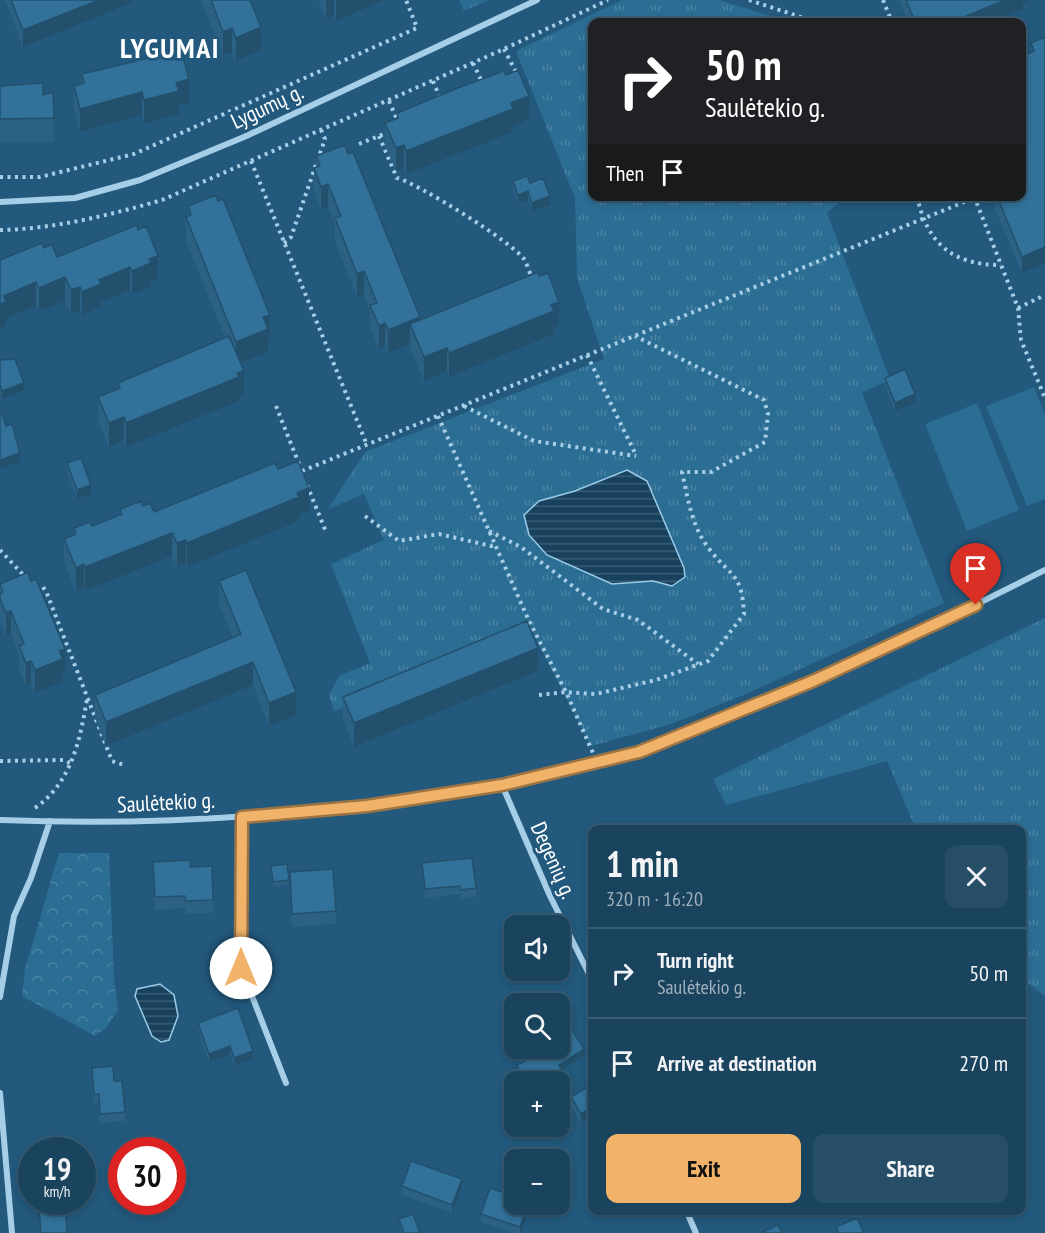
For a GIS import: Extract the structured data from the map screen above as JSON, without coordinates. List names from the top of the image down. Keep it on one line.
{"streets":{"street":["Lygumų g.","Saulėtekio g.","Degenių g."]},"crossings":[["Saulėtekio g.","Degenių g."]],"districts":["LYGUMAI"],"page":{"turn":["50 m","Saulėtekio g."],"then":"Then","heading":["1 min","320 m · 16:20"],"map_buttons":["+","−"],"list":[{"name":"Turn right","note":"Saulėtekio g.","value":"50 m"},{"name":"Arrive at destination","value":"270 m"}],"buttons":["Exit","Share"],"speed":"19 km/h","limit":"30"}}
